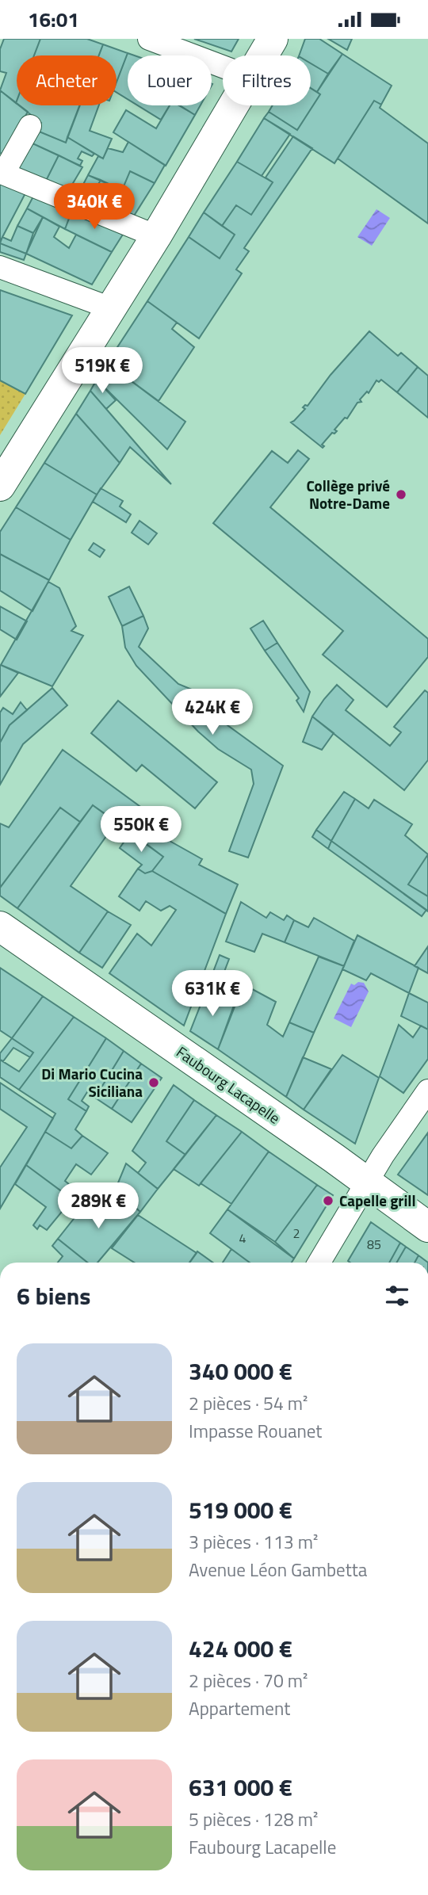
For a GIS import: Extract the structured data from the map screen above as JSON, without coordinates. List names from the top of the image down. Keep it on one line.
{"streets":{"main road":["Faubourg Lacapelle"]},"places":["Collège privé Notre-Dame","Di Mario Cucina Siciliana","Capelle grill"],"house_numbers":["2","4","85"],"page":{"status":"16:01","chip":["Acheter","Louer","Filtres"],"price":["340K €","519K €","424K €","550K €","631K €","289K €"],"heading":"6 biens","list":[{"name":"340 000 €","note":"2 pièces · 54 m² · Impasse Rouanet"},{"name":"519 000 €","note":"3 pièces · 113 m² · Avenue Léon Gambetta"},{"name":"424 000 €","note":"2 pièces · 70 m² · Appartement"},{"name":"631 000 €","note":"5 pièces · 128 m² · Faubourg Lacapelle"}]}}
